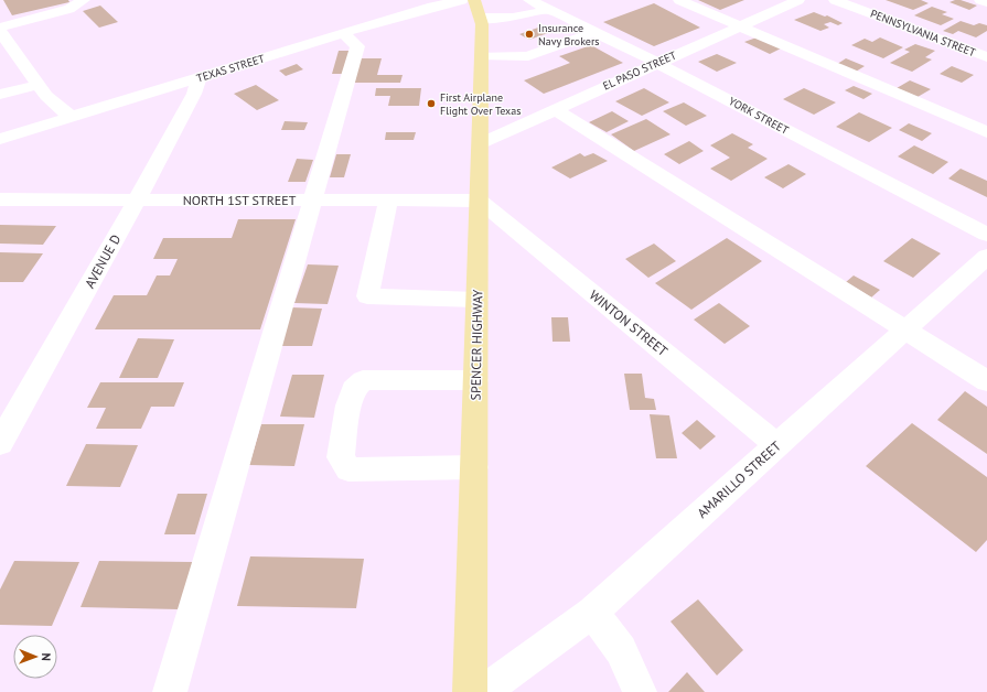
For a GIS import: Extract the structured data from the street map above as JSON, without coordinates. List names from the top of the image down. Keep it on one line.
{"streets":{"main road":["SPENCER HIGHWAY"],"street":["PENNSYLVANIA STREET","TEXAS STREET","EL PASO STREET","YORK STREET","NORTH 1ST STREET","AVENUE D","WINTON STREET","AMARILLO STREET"]},"crossings":[["TEXAS STREET","AVENUE D"],["EL PASO STREET","YORK STREET"],["EL PASO STREET","SPENCER HIGHWAY"],["NORTH 1ST STREET","AVENUE D"],["NORTH 1ST STREET","WINTON STREET"],["NORTH 1ST STREET","SPENCER HIGHWAY"],["WINTON STREET","SPENCER HIGHWAY"],["WINTON STREET","AMARILLO STREET"]],"places":["Insurance Navy Brokers","First Airplane Flight Over Texas"],"north":"right"}
